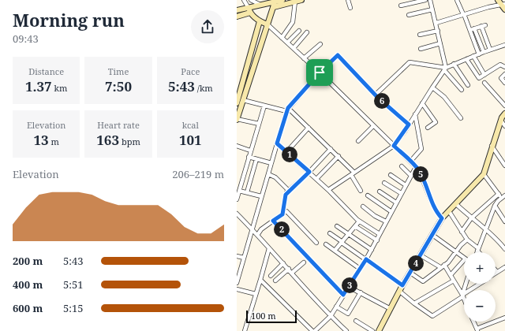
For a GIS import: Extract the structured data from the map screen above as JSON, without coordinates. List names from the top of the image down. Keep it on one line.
{"scale_bar":"100 m","page":{"heading":["Morning run","09:43"],"stats":[["Distance","1.37 km"],["Time","7:50"],["Pace","5:43 /km"],["Elevation","13 m"],["Heart rate","163 bpm"],["kcal","101"]],"pins":["6","1","5","2","4","3"],"chart":["Elevation","206–219 m"],"list":[{"name":"200 m","note":"5:43"},{"name":"400 m","note":"5:51"},{"name":"600 m","note":"5:15"}],"map_buttons":["+","−"],"scale":"100 m"}}
